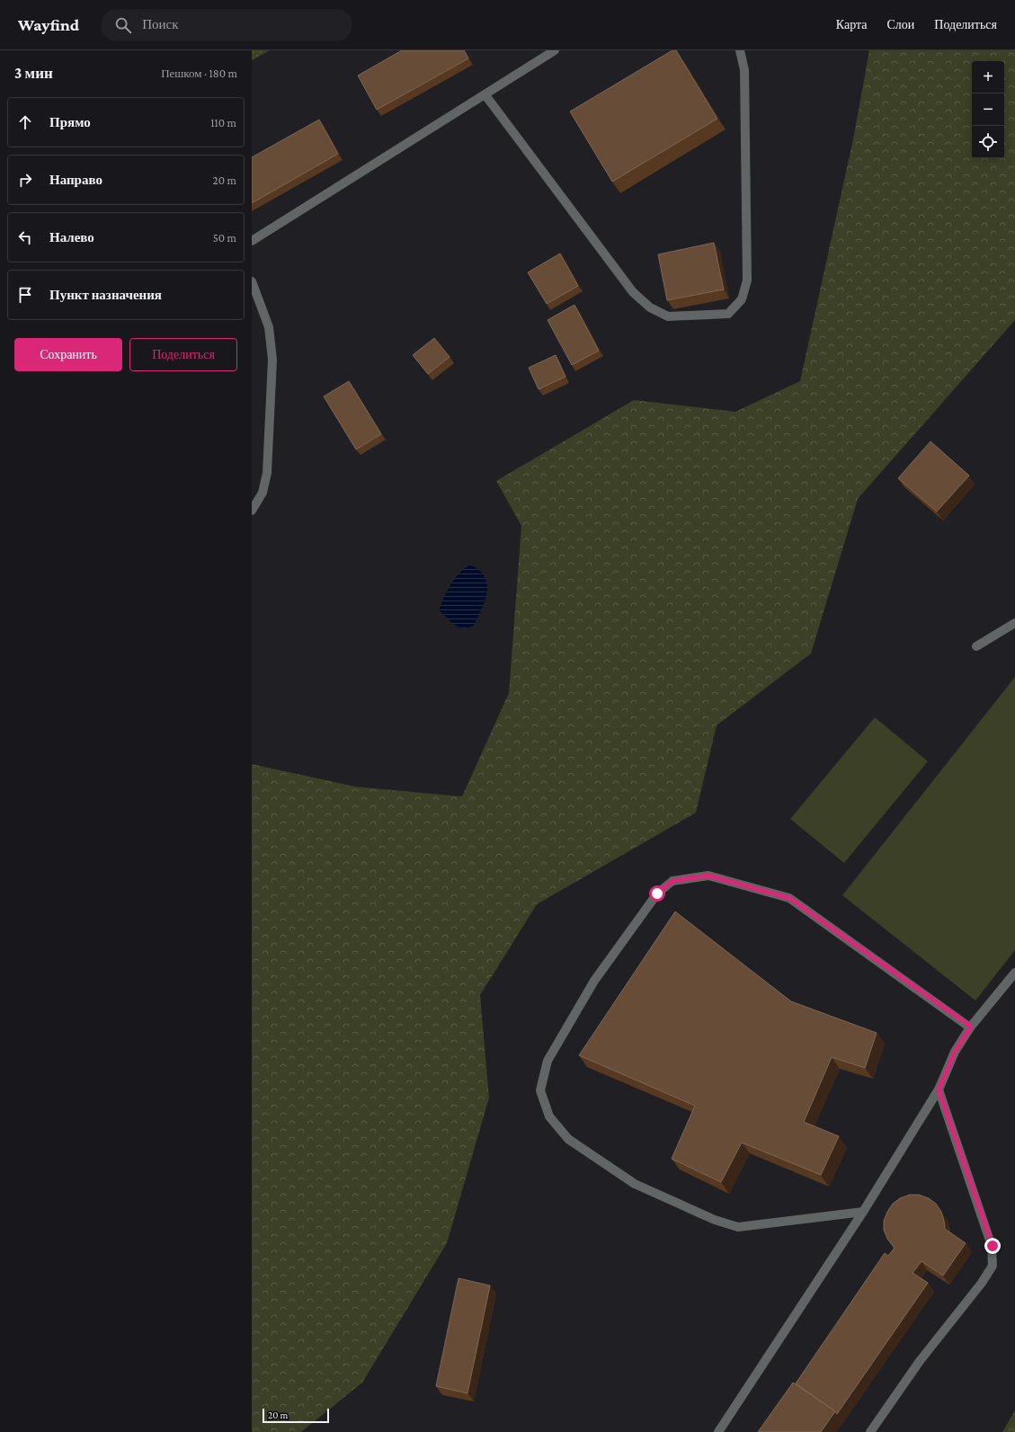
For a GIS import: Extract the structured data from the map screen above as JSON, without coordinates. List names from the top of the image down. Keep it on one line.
{"scale_bar":"20 m","page":{"header":"Wayfind","search":"Поиск","nav":["Карта","Слои","Поделиться"],"heading":["3 мин","Пешком · 180 m"],"map_buttons":["+","−"],"list":[["Прямо","110 m"],["Направо","20 m"],["Налево","50 m"],"Пункт назначения"],"buttons":["Сохранить","Поделиться"],"scale":"20 m"}}
